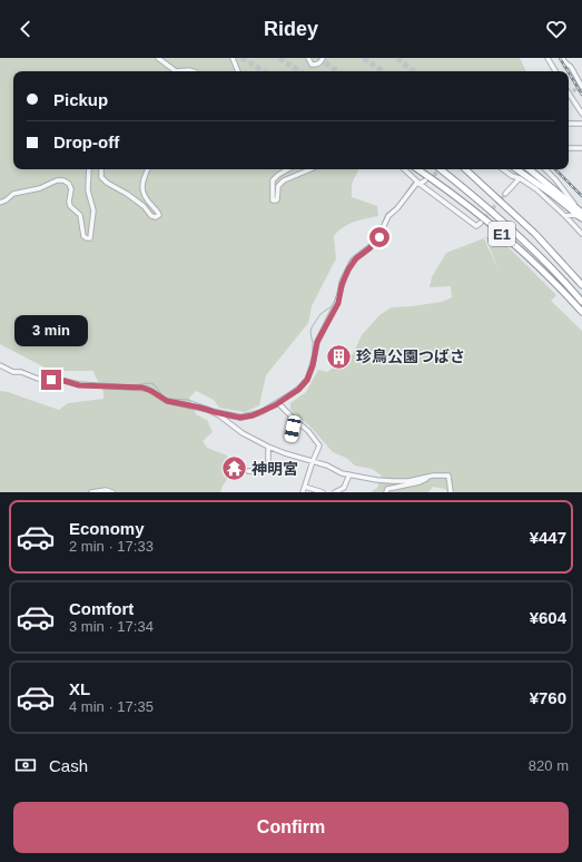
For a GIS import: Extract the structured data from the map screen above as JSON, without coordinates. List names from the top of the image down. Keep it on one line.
{"streets":{"highway":["E1"]},"places":{"building":["珍鳥公園つばさ"],"temple":["神明宮"]},"page":{"header":"Ridey","banner":["Pickup","Drop-off"],"bubble":"3 min","list":[{"name":"Economy","note":"2 min · 17:33","value":"¥447"},{"name":"Comfort","note":"3 min · 17:34","value":"¥604"},{"name":"XL","note":"4 min · 17:35","value":"¥760"}],"pay":["Cash","820 m"],"buttons":"Confirm"}}
